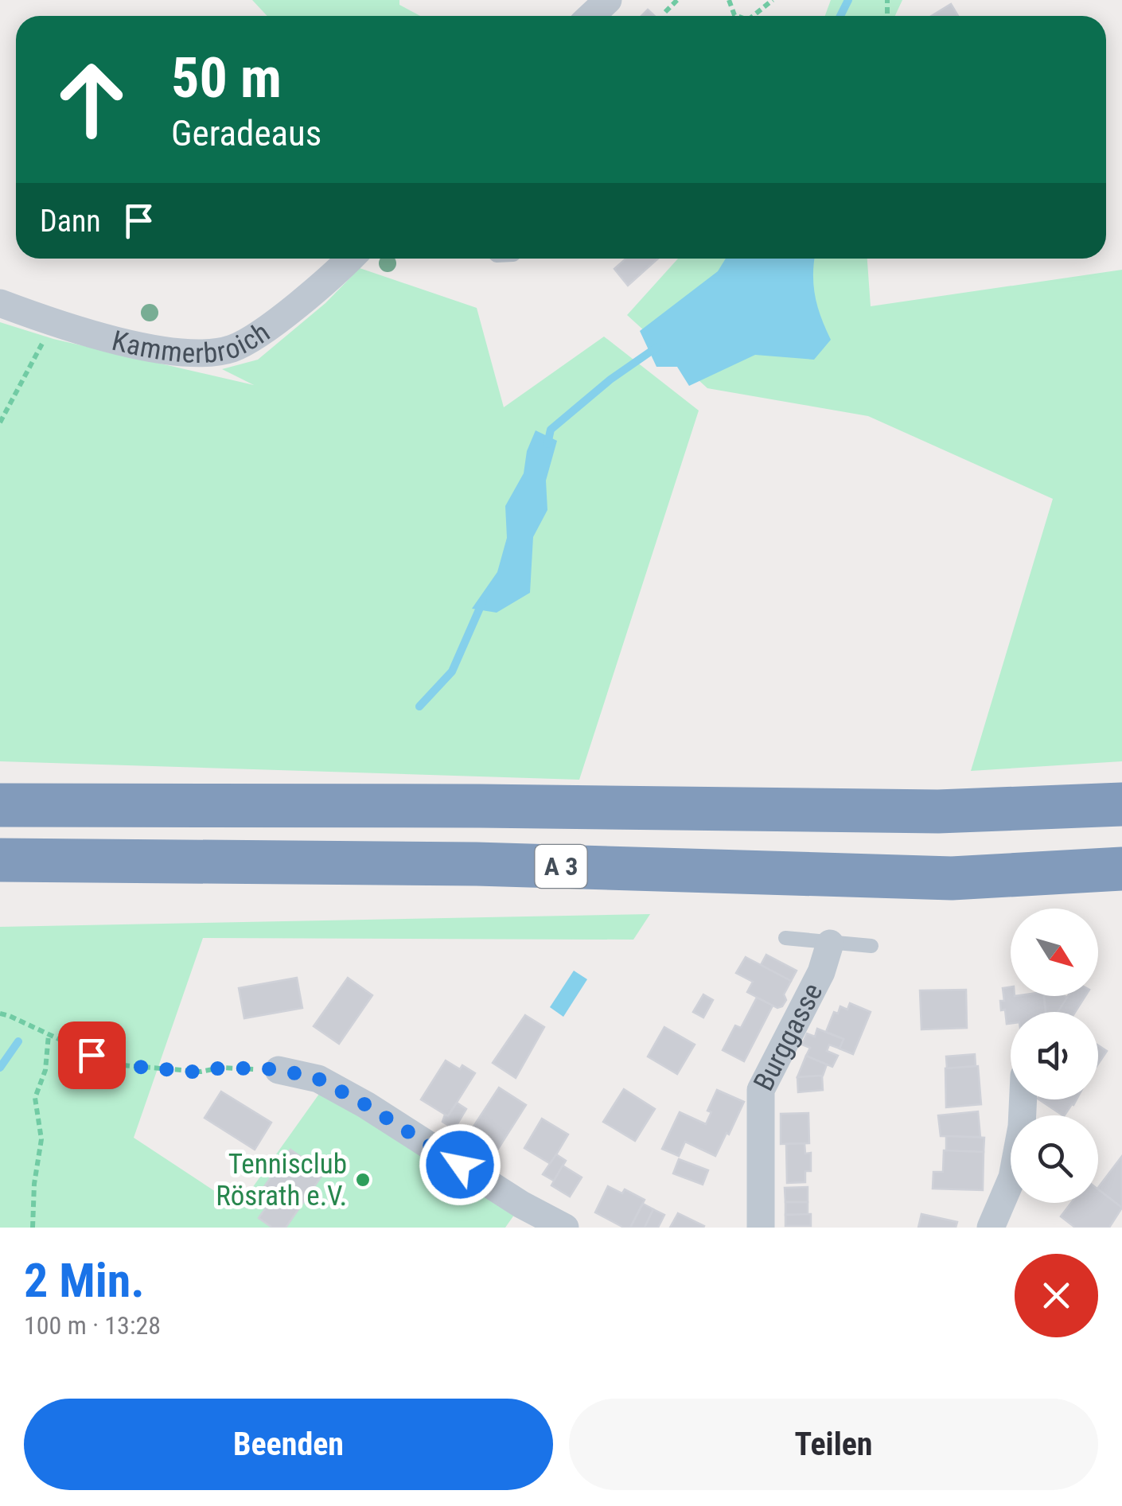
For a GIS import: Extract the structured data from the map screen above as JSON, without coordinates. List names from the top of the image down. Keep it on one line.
{"streets":{"highway":["A 3"],"street":["Kammerbroich","Burggasse"]},"places":["Tennisclub Rösrath e.V."],"north":"bottom right","page":{"turn":["50 m","Geradeaus"],"then":"Dann","heading":["2 Min.","100 m · 13:28"],"buttons":["Beenden","Teilen"]}}
